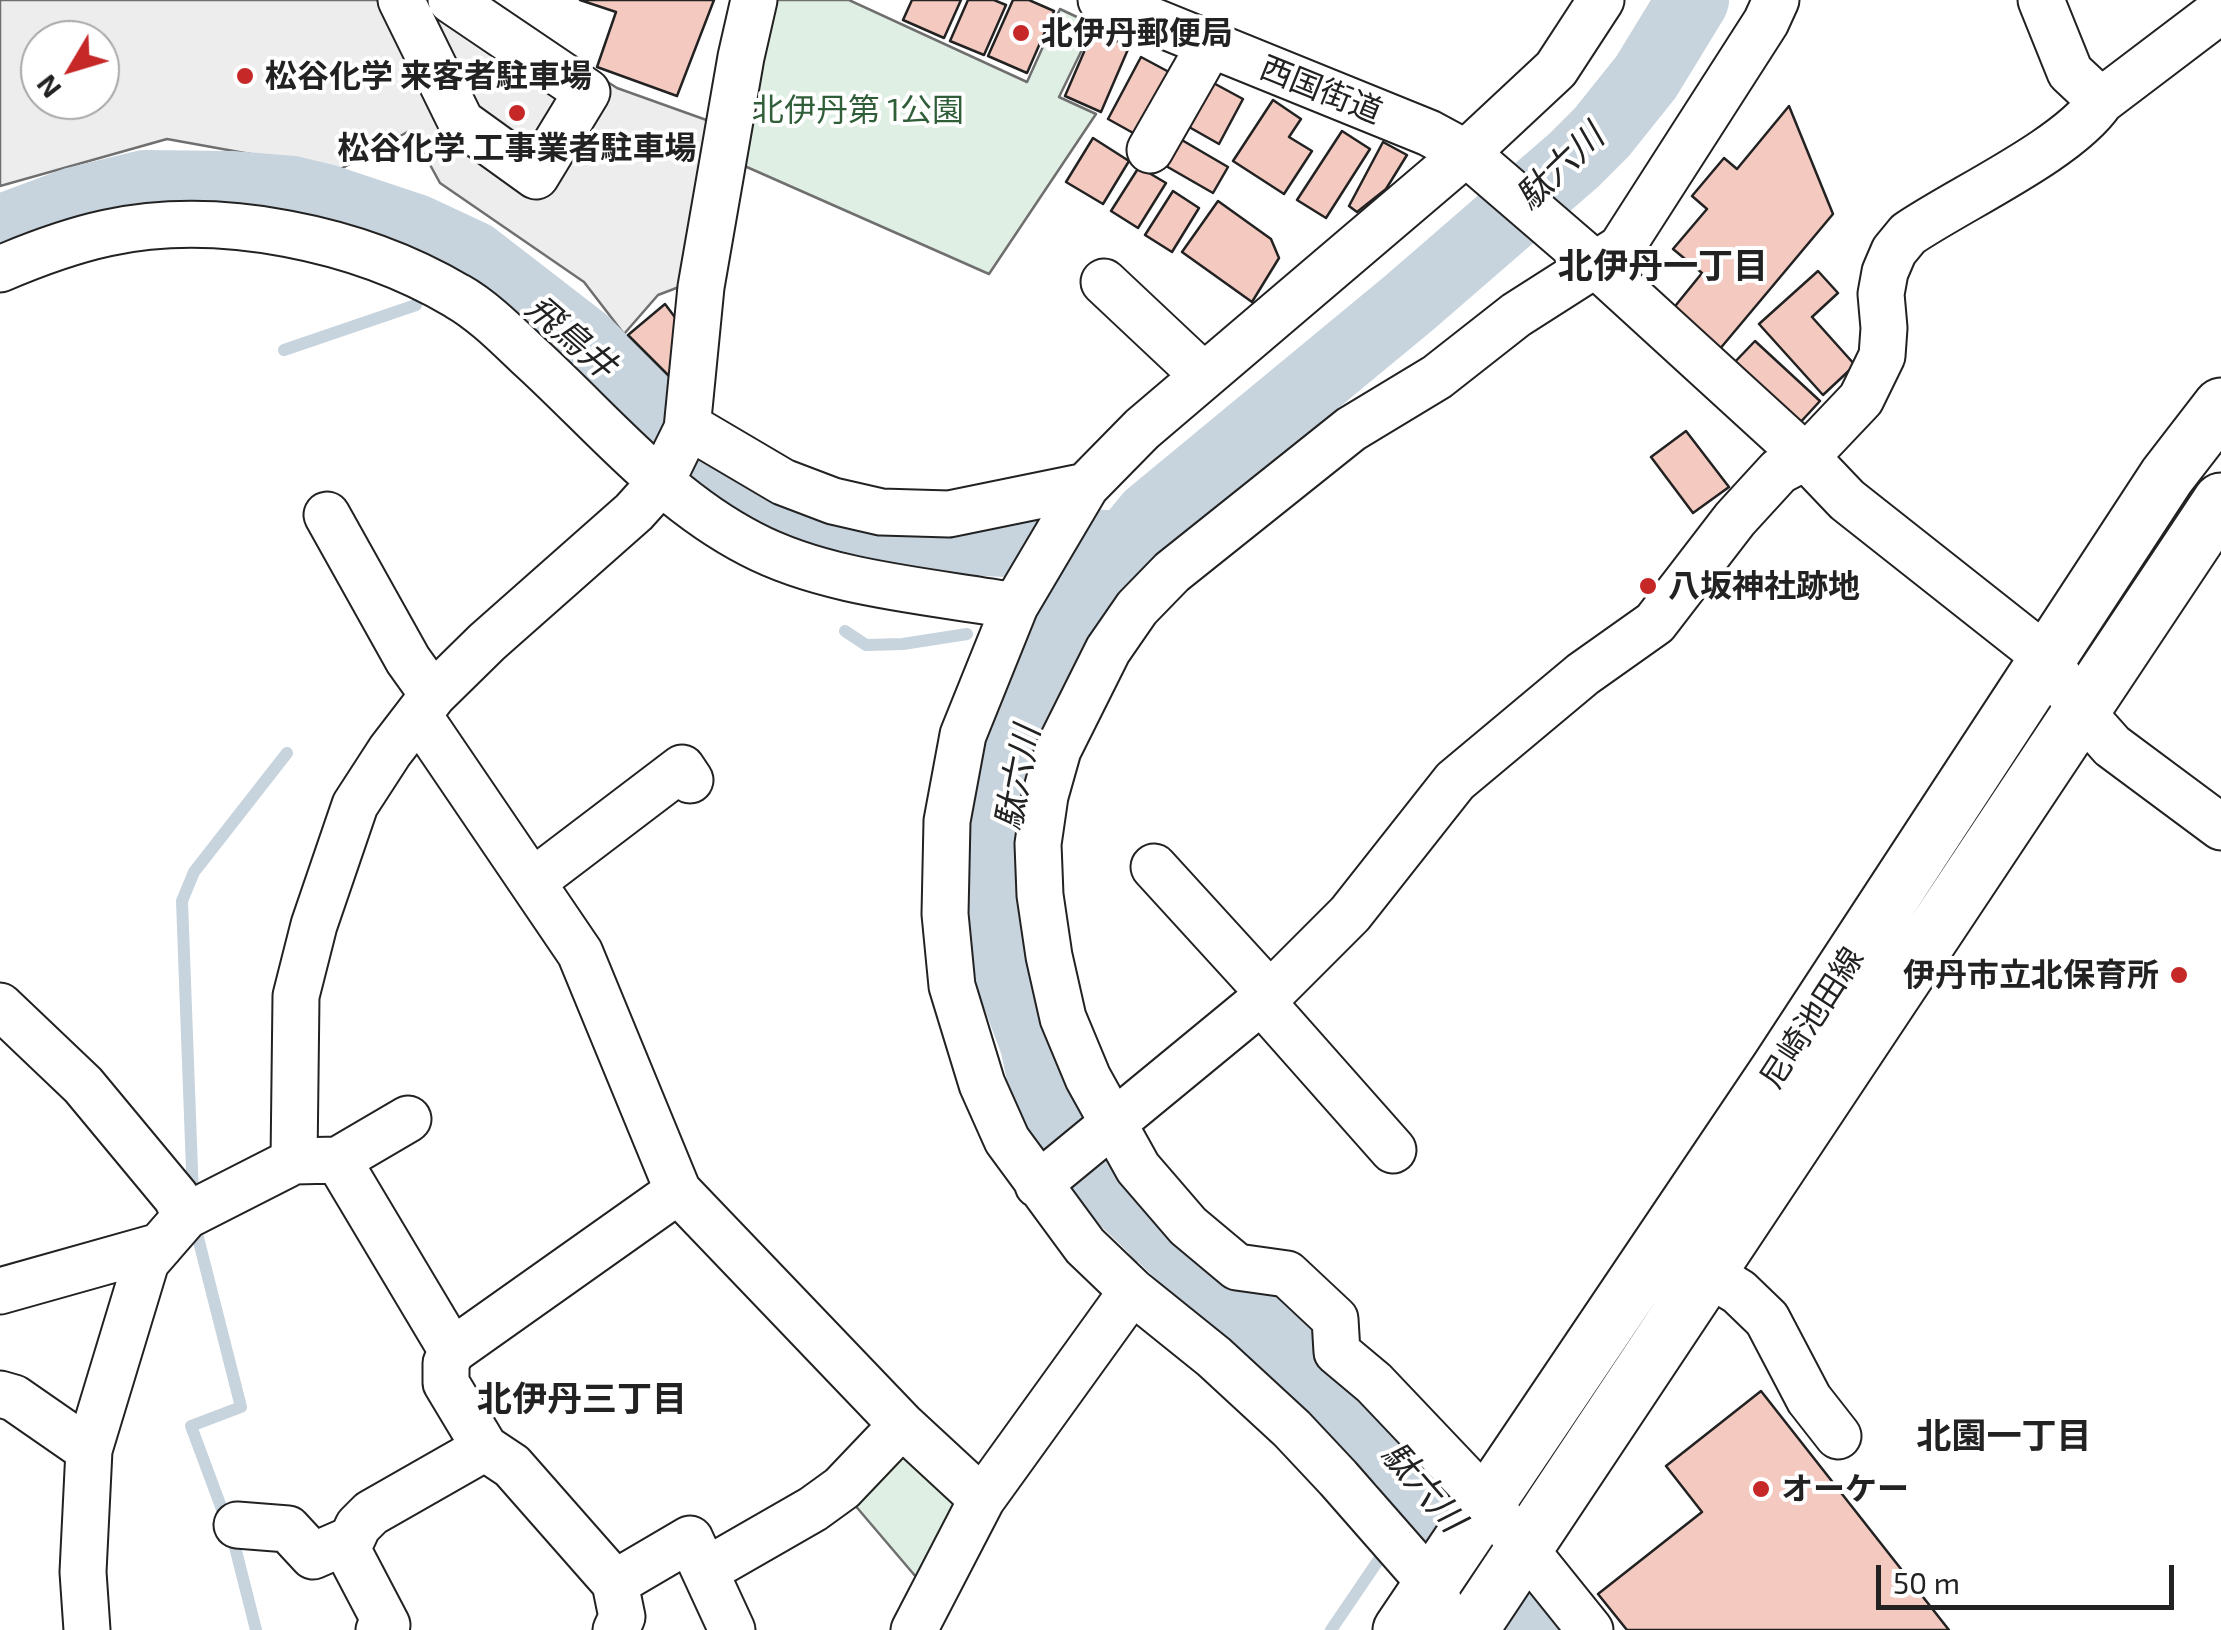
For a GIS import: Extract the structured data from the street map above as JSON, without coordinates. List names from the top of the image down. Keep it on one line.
{"streets":{"main road":["尼崎池田線"],"street":["西国街道"]},"crossings":[["西国街道","尼崎池田線"]],"districts":["北伊丹一丁目","北伊丹三丁目","北園一丁目"],"water":["駄六川","飛鳥井"],"parks":["北伊丹第 1公園"],"places":["北伊丹郵便局","松谷化学 来客者駐車場","松谷化学 工事業者駐車場","八坂神社跡地","伊丹市立北保育所","オーケー"],"scale_bar":"50 m","north":"bottom left"}
